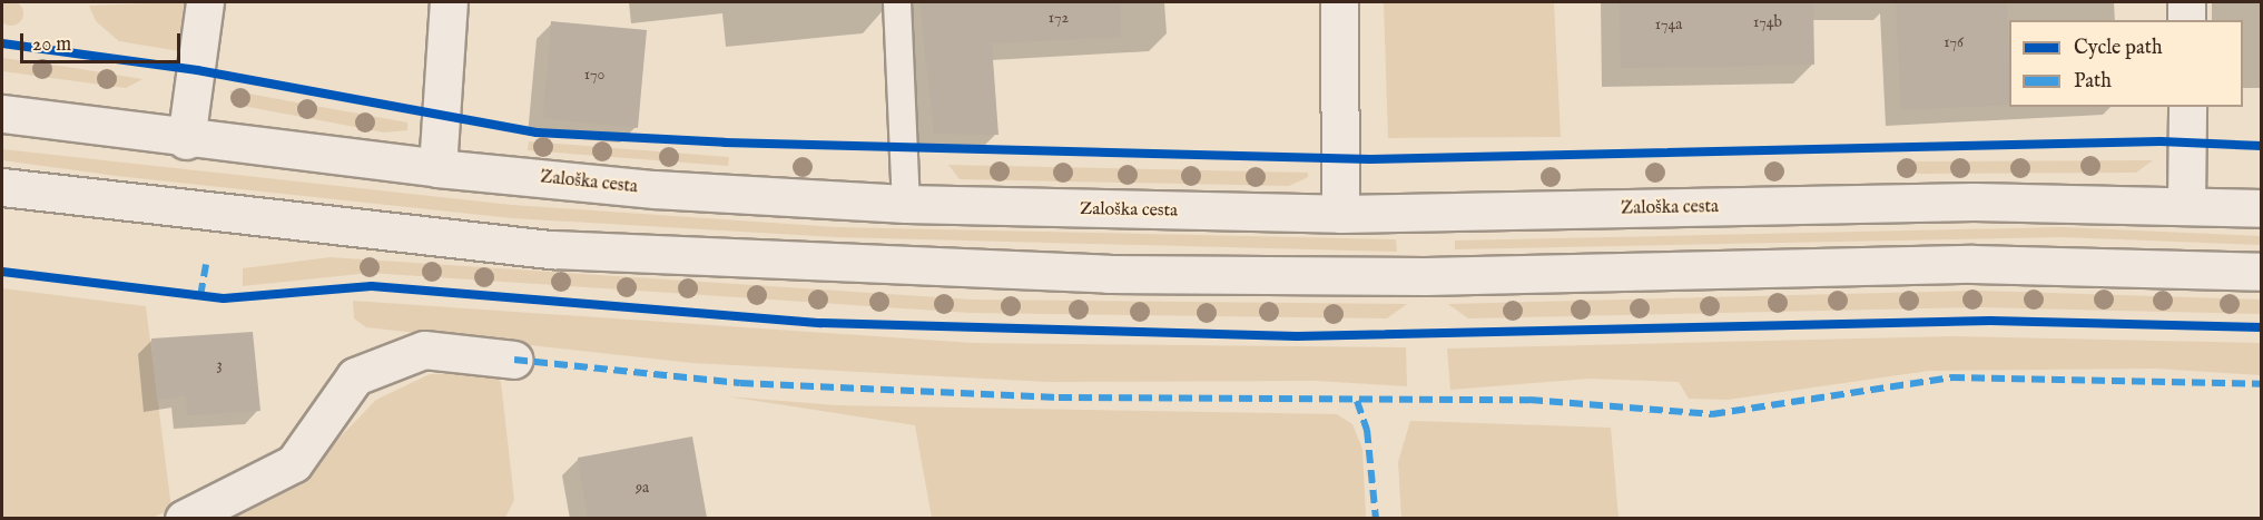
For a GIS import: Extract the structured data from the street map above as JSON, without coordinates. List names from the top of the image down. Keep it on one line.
{"streets":{"main road":["Zaloška cesta"]},"house_numbers":["172","174b","174a","176","170","3","9a"],"legend":["Cycle path","Path"],"scale_bar":"20 m"}
